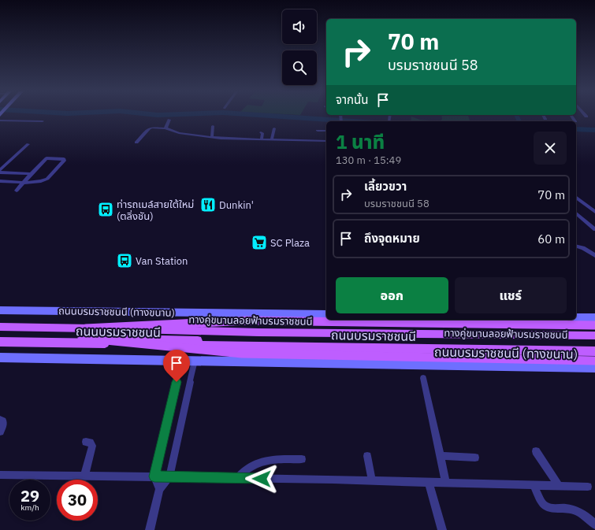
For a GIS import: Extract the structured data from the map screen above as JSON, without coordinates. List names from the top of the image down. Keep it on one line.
{"streets":{"main road":["ถนนบรมราชชนนี (ทางขนาน)","ทางคู่ขนานลอยฟ้าบรมราชชนนี","ถนนบรมราชชนนี"]},"places":{"restaurant":["Dunkin'"],"bus stop":["ท่ารถเมล์สายใต้ใหม่ (ตลิ่งชัน)","Van Station"],"supermarket":["SC Plaza"]},"page":{"turn":["70 m","บรมราชชนนี 58"],"then":"จากนั้น","heading":["1 นาที","130 m · 15:49"],"list":[{"name":"เลี้ยวขวา","note":"บรมราชชนนี 58","value":"70 m"},{"name":"ถึงจุดหมาย","value":"60 m"}],"buttons":["ออก","แชร์"],"speed":"29 km/h","limit":"30"}}
